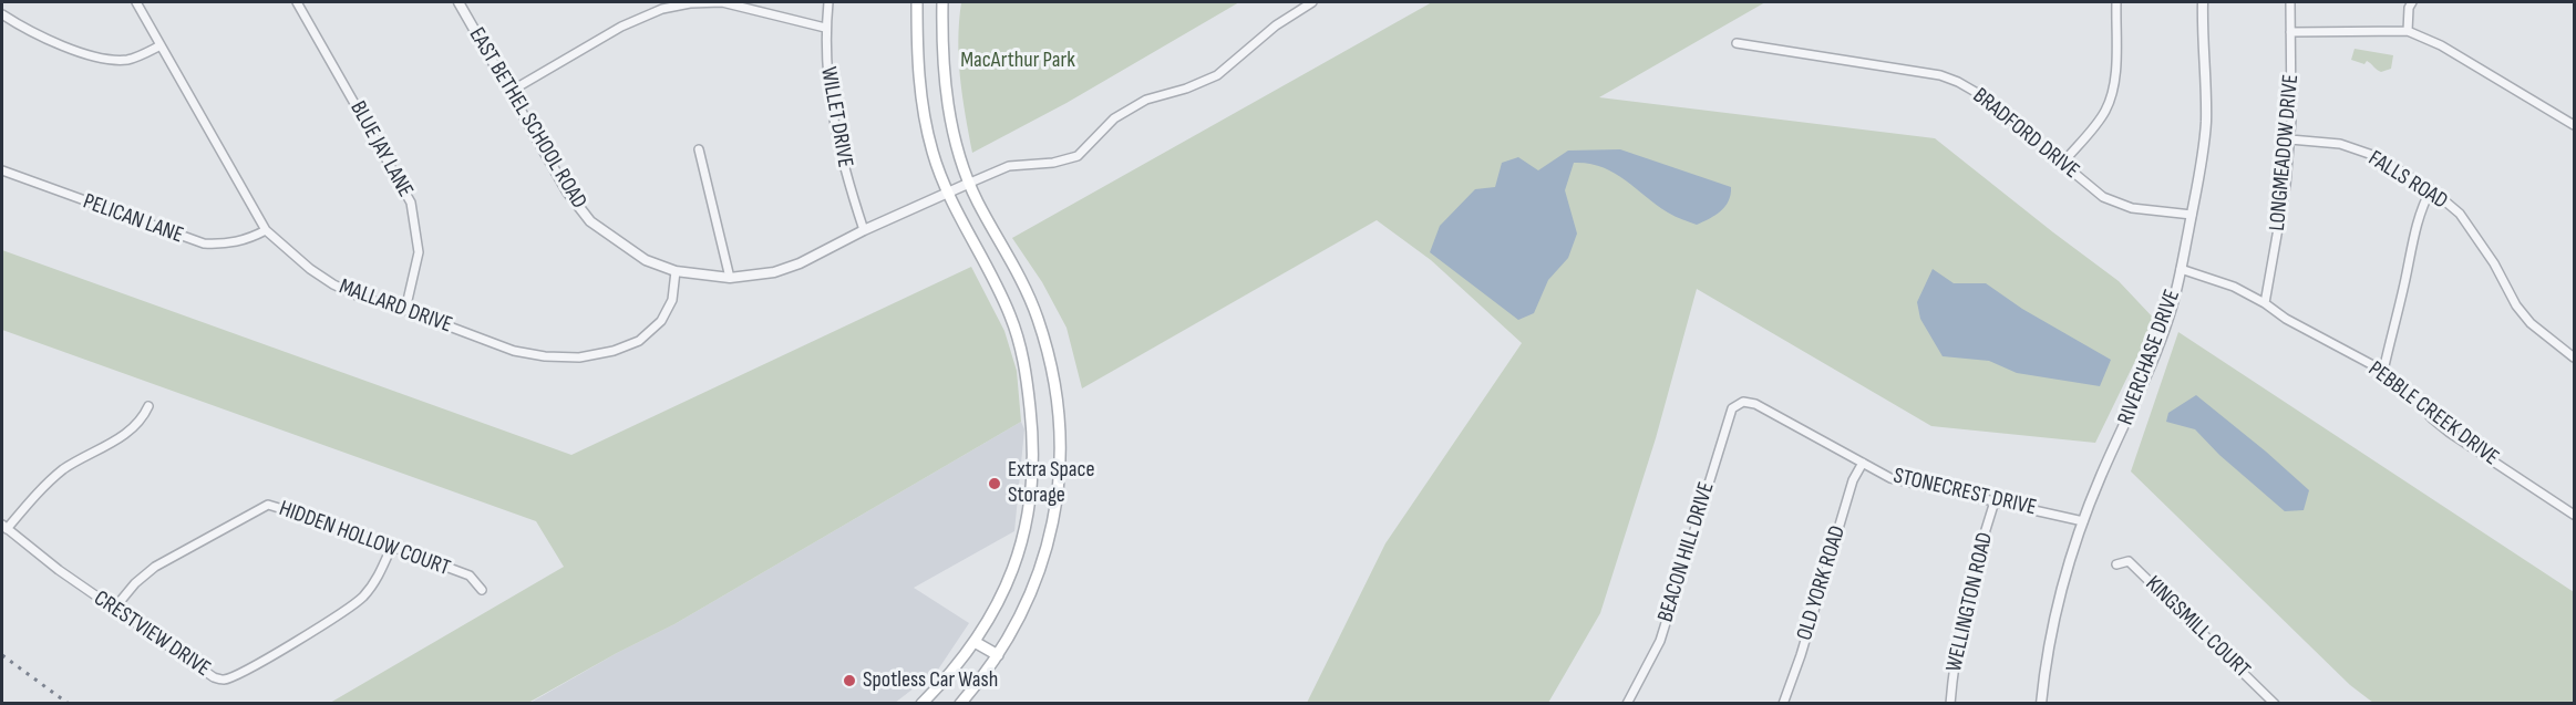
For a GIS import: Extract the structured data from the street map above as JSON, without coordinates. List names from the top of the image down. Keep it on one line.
{"streets":{"street":["WILLET DRIVE","EAST BETHEL SCHOOL ROAD","BRADFORD DRIVE","BLUE JAY LANE","LONGMEADOW DRIVE","FALLS ROAD","PELICAN LANE","MALLARD DRIVE","RIVERCHASE DRIVE","PEBBLE CREEK DRIVE","STONECREST DRIVE","HIDDEN HOLLOW COURT","BEACON HILL DRIVE","OLD YORK ROAD","WELLINGTON ROAD","KINGSMILL COURT","CRESTVIEW DRIVE"]},"crossings":[["WILLET DRIVE","EAST BETHEL SCHOOL ROAD"],["EAST BETHEL SCHOOL ROAD","MALLARD DRIVE"],["BRADFORD DRIVE","RIVERCHASE DRIVE"],["BLUE JAY LANE","MALLARD DRIVE"],["LONGMEADOW DRIVE","FALLS ROAD"],["LONGMEADOW DRIVE","PEBBLE CREEK DRIVE"],["PELICAN LANE","MALLARD DRIVE"],["RIVERCHASE DRIVE","PEBBLE CREEK DRIVE"],["RIVERCHASE DRIVE","STONECREST DRIVE"],["STONECREST DRIVE","BEACON HILL DRIVE"],["STONECREST DRIVE","OLD YORK ROAD"],["STONECREST DRIVE","WELLINGTON ROAD"],["HIDDEN HOLLOW COURT","CRESTVIEW DRIVE"]],"parks":["MacArthur Park"],"places":["Extra Space Storage","Spotless Car Wash"]}
